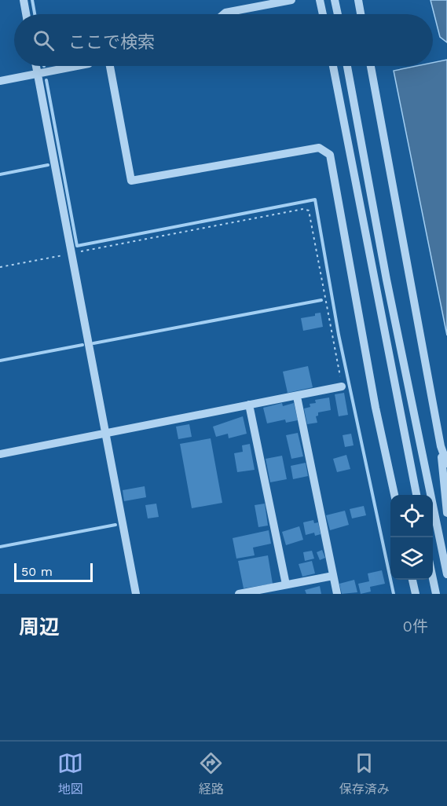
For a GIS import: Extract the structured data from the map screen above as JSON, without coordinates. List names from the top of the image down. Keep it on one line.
{"scale_bar":"50 m","page":{"search":"ここで検索","scale":"50 m","heading":["周辺","0件"],"nav":["地図","経路","保存済み"]}}
